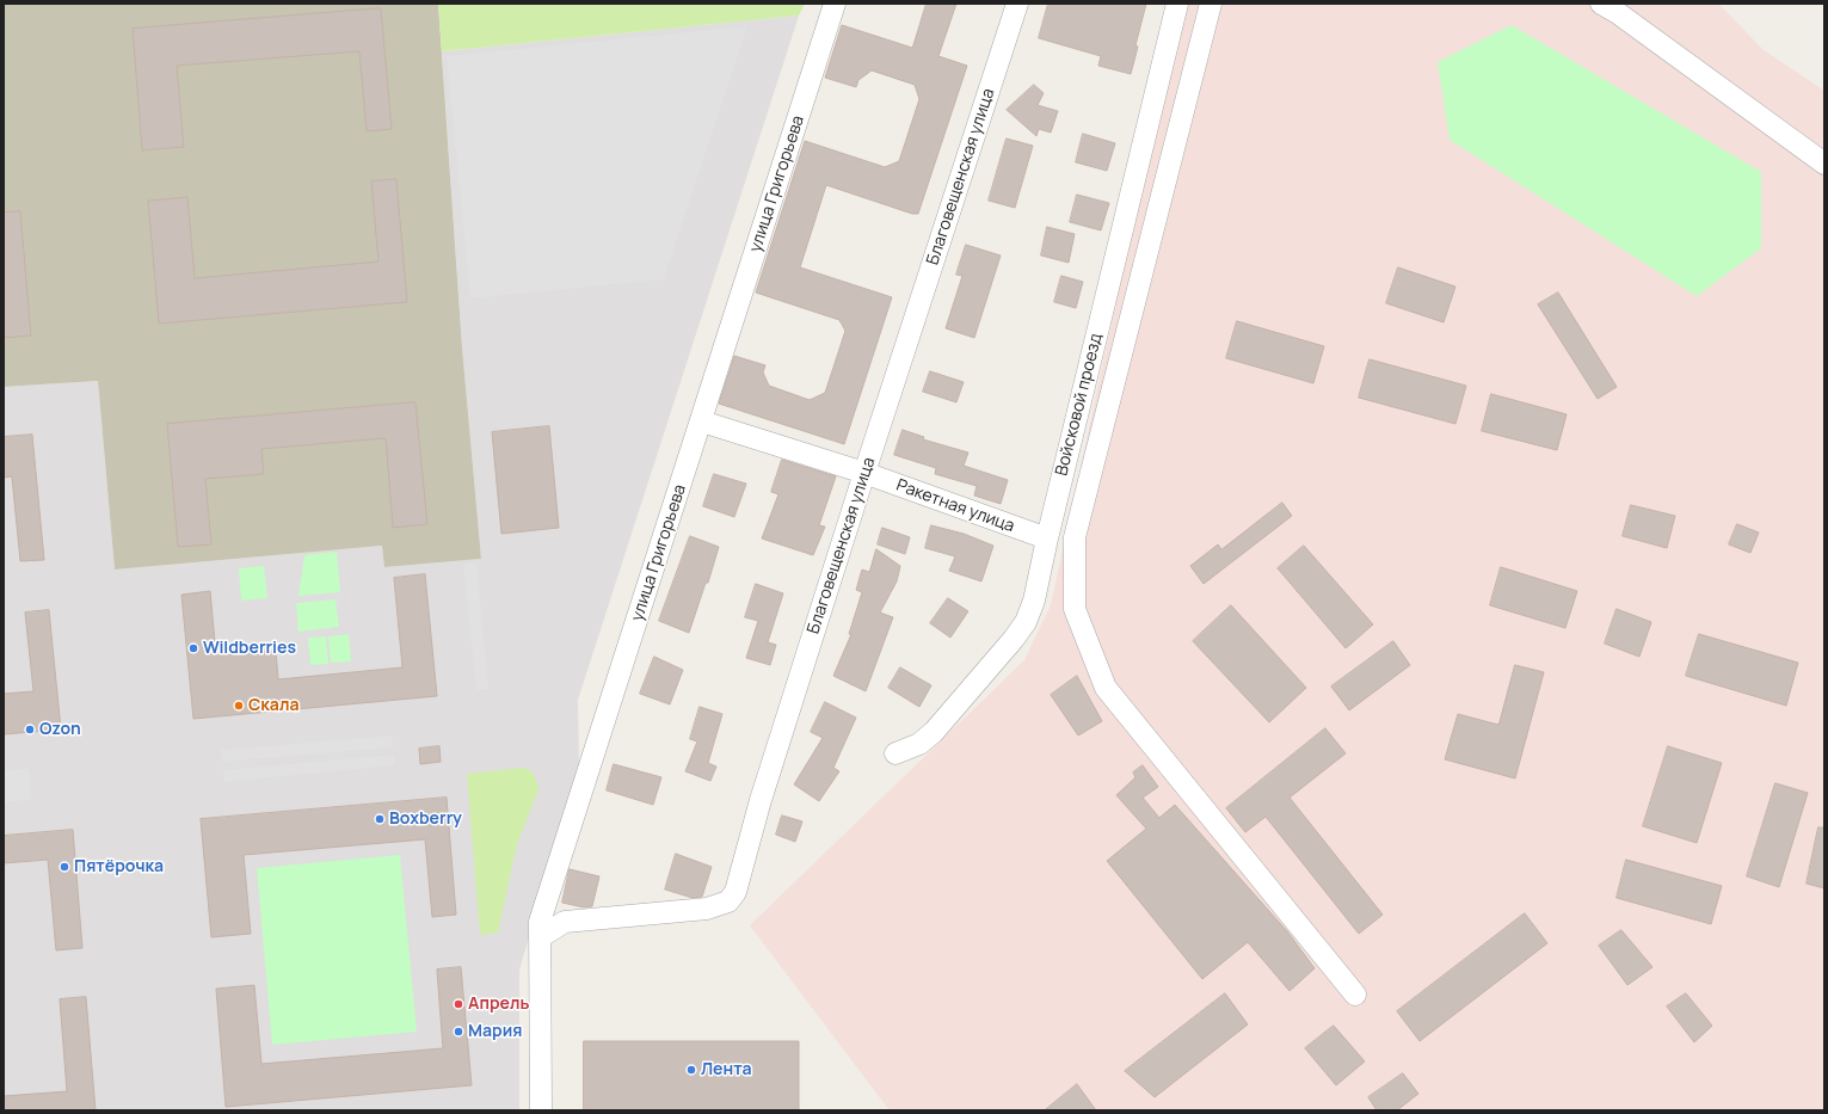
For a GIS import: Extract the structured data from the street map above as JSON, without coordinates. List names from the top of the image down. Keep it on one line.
{"streets":{"street":["Благовещенская улица","улица Григорьева","Войсковой проезд","Ракетная улица"]},"crossings":[["Благовещенская улица","улица Григорьева"],["Благовещенская улица","Ракетная улица"],["улица Григорьева","Ракетная улица"],["Войсковой проезд","Ракетная улица"]],"places":["Wildberries","Скала","Ozon","Boxberry","Пятёрочка","Апрель","Мария","Лента"]}
